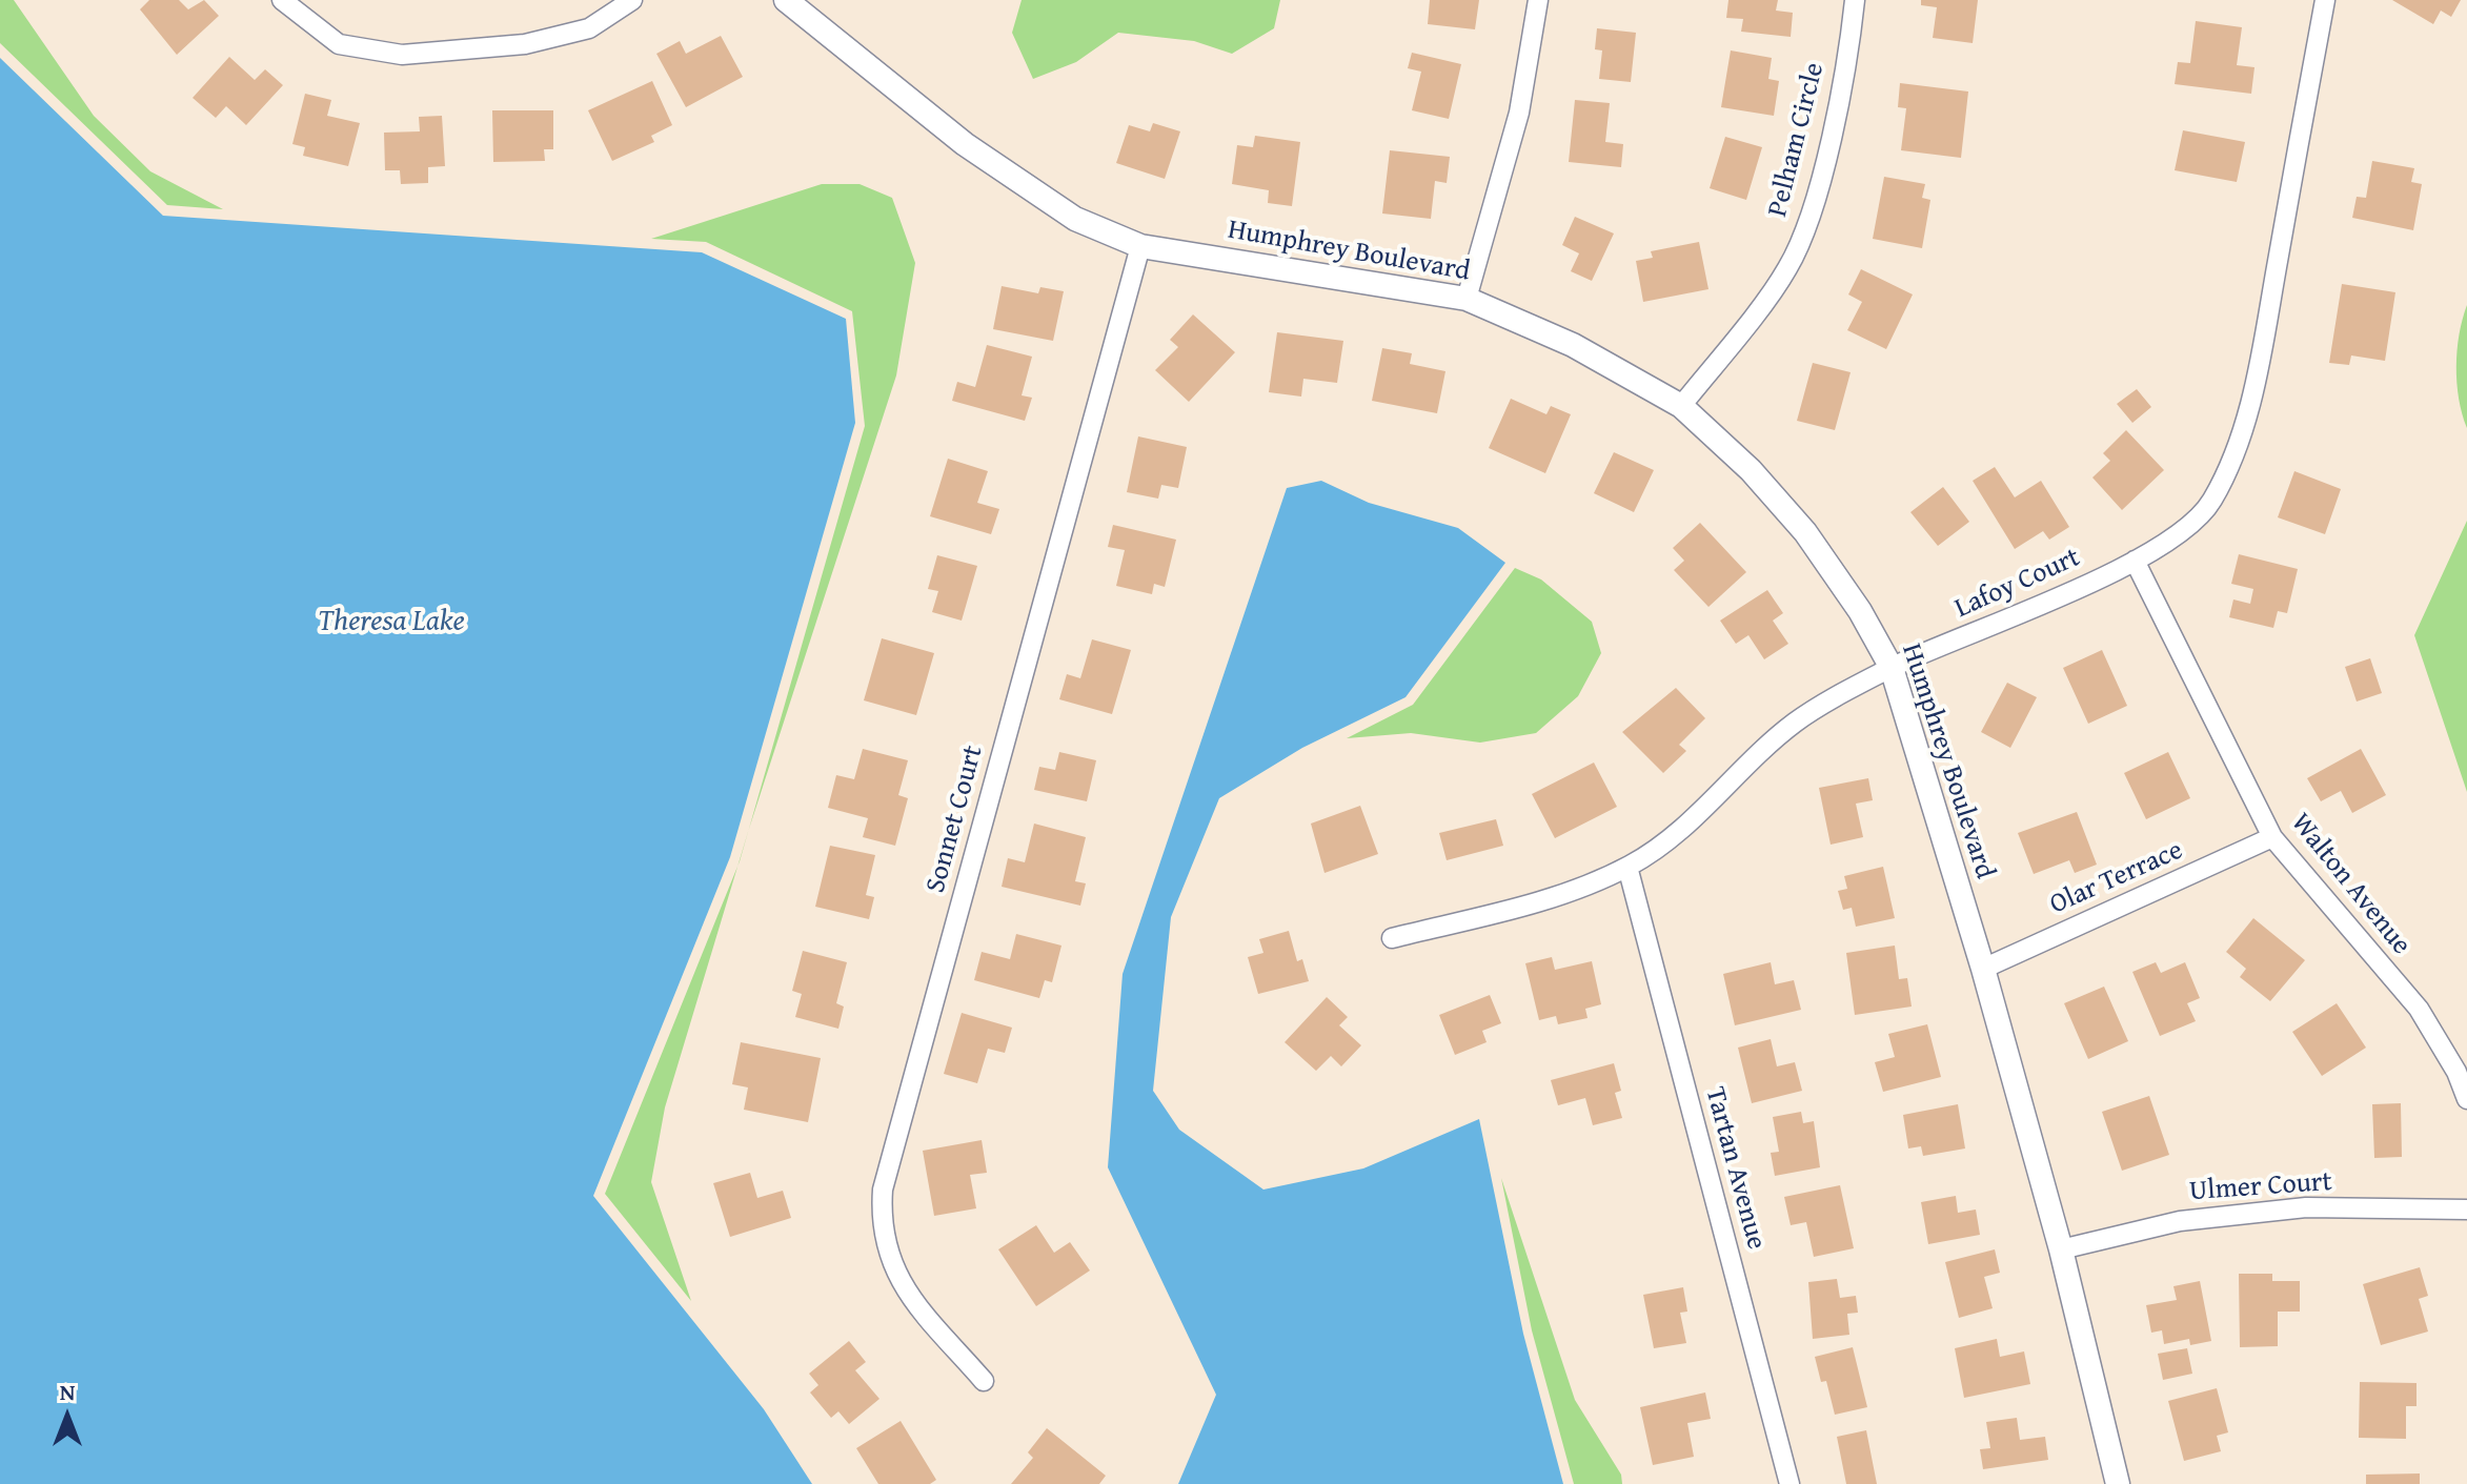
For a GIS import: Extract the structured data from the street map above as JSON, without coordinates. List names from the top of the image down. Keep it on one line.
{"streets":{"street":["Pelham Circle","Humphrey Boulevard","Lafoy Court","Sonnet Court","Olar Terrace","Walton Avenue","Tartan Avenue","Ulmer Court"]},"crossings":[["Pelham Circle","Humphrey Boulevard"],["Humphrey Boulevard","Lafoy Court"],["Humphrey Boulevard","Sonnet Court"],["Humphrey Boulevard","Olar Terrace"],["Humphrey Boulevard","Ulmer Court"],["Lafoy Court","Walton Avenue"],["Lafoy Court","Tartan Avenue"],["Olar Terrace","Walton Avenue"]],"water":["Theresa Lake"],"north":"top"}
